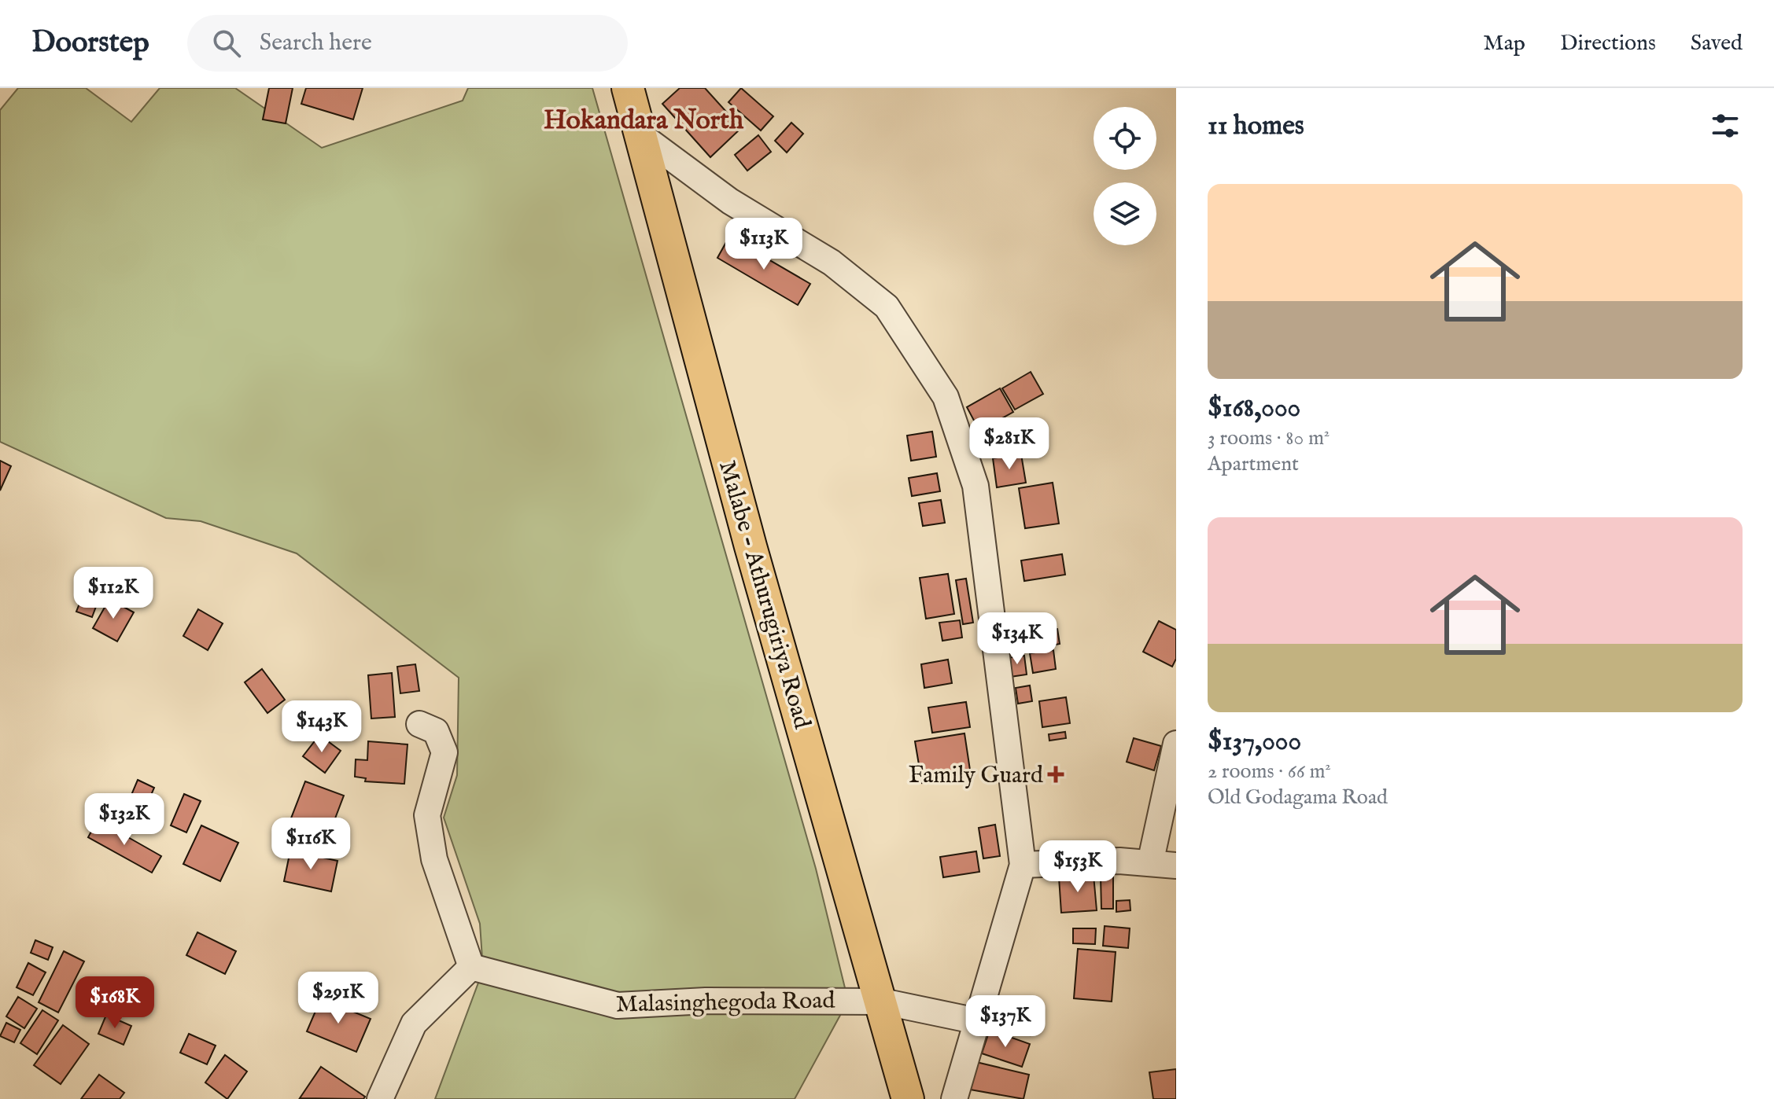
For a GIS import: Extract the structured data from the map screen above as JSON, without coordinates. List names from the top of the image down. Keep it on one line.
{"streets":{"main road":["Malabe - Athurugiriya Road"],"street":["Malasinghegoda Road"]},"crossings":[["Malabe - Athurugiriya Road","Malasinghegoda Road"]],"districts":["Hokandara North"],"places":{"health":["Family Guard"]},"page":{"header":"Doorstep","search":"Search here","nav":["Map","Directions","Saved"],"heading":"11 homes","list":[{"name":"$168,000","note":"3 rooms · 80 m² · Apartment"},{"name":"$137,000","note":"2 rooms · 66 m² · Old Godagama Road"}],"price":["$113K","$281K","$112K","$134K","$143K","$132K","$116K","$153K","$291K","$168K","$137K"]}}
